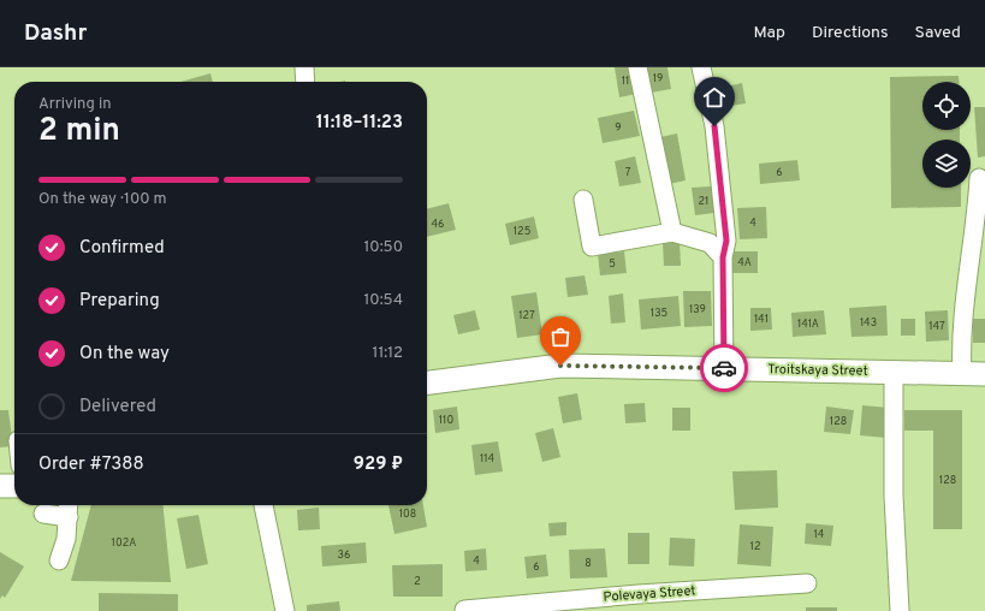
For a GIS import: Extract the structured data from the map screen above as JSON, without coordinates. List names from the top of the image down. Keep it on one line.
{"streets":{"main road":["Troitskaya Street"],"street":["Polevaya Street"]},"house_numbers":["19","11","9","7","6","21","4","46","125","4А","5","139","135","127","141","143","141А","147","110","128","114","128","108","14","102А","12","36","4","8","6","2"],"page":{"header":"Dashr","nav":["Map","Directions","Saved"],"heading":["2 min","Arriving in","11:18–11:23"],"panel":["Order #7388","929 ₽"],"bar":"On the way · 100 m","list":[["Confirmed","10:50"],["Preparing","10:54"],["On the way","11:12"],"Delivered"]}}
